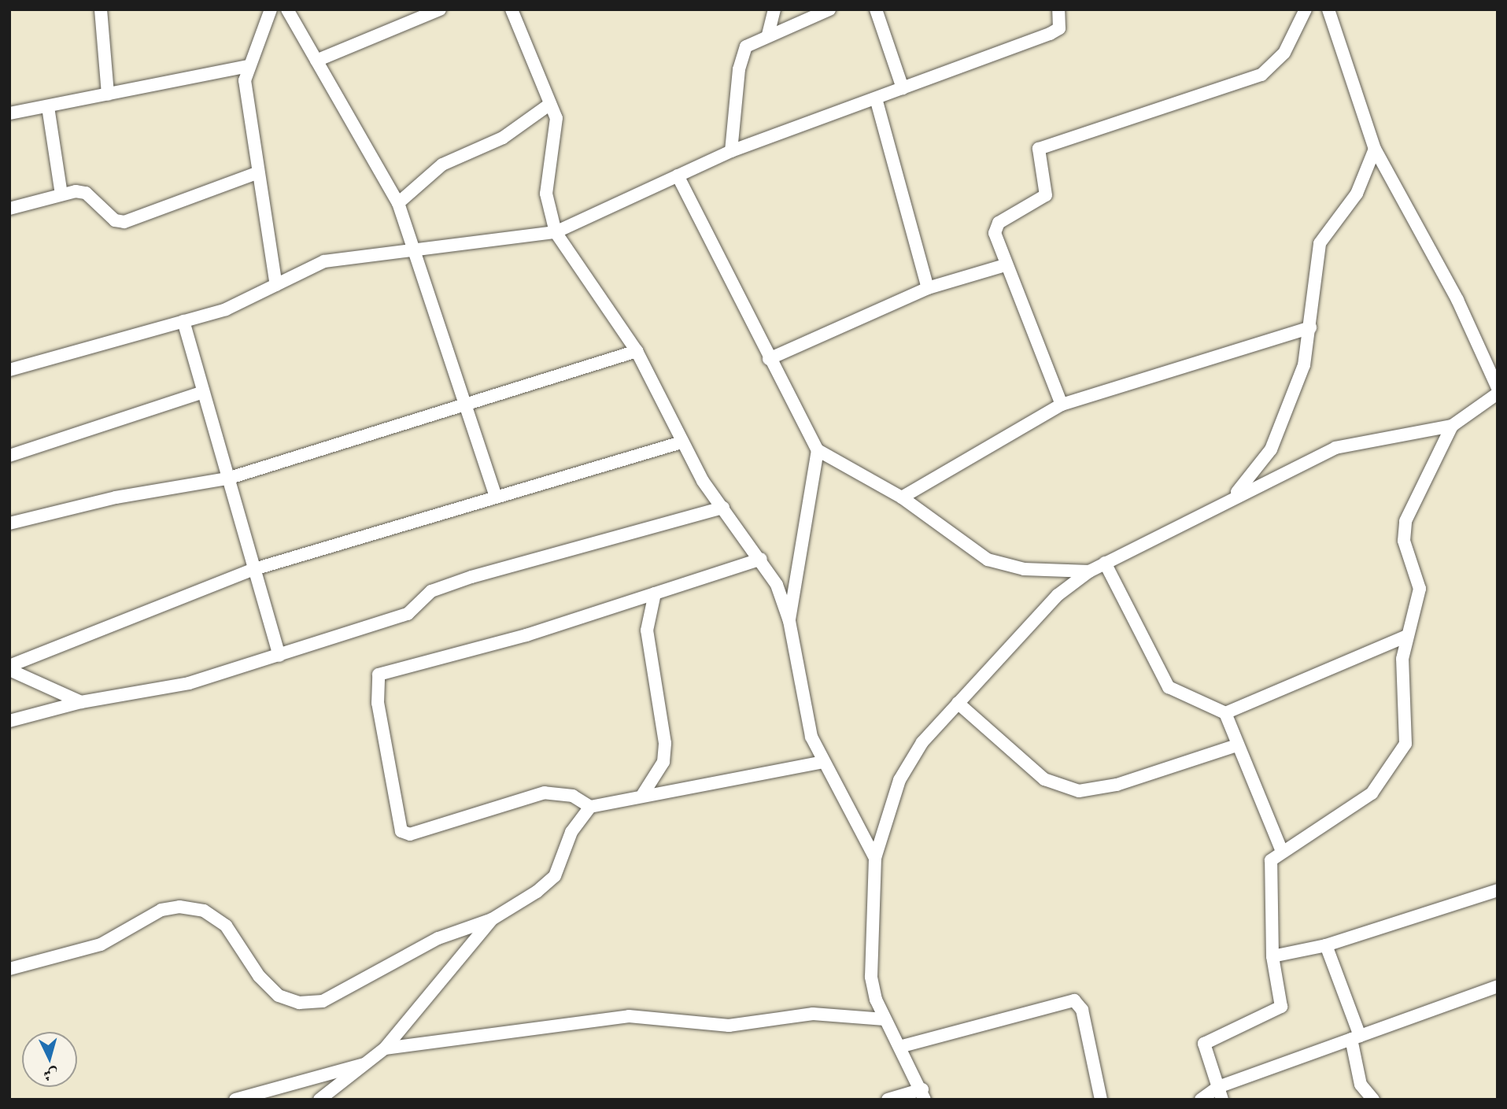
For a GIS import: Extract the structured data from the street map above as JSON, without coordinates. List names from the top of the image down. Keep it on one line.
{"north":"bottom"}
